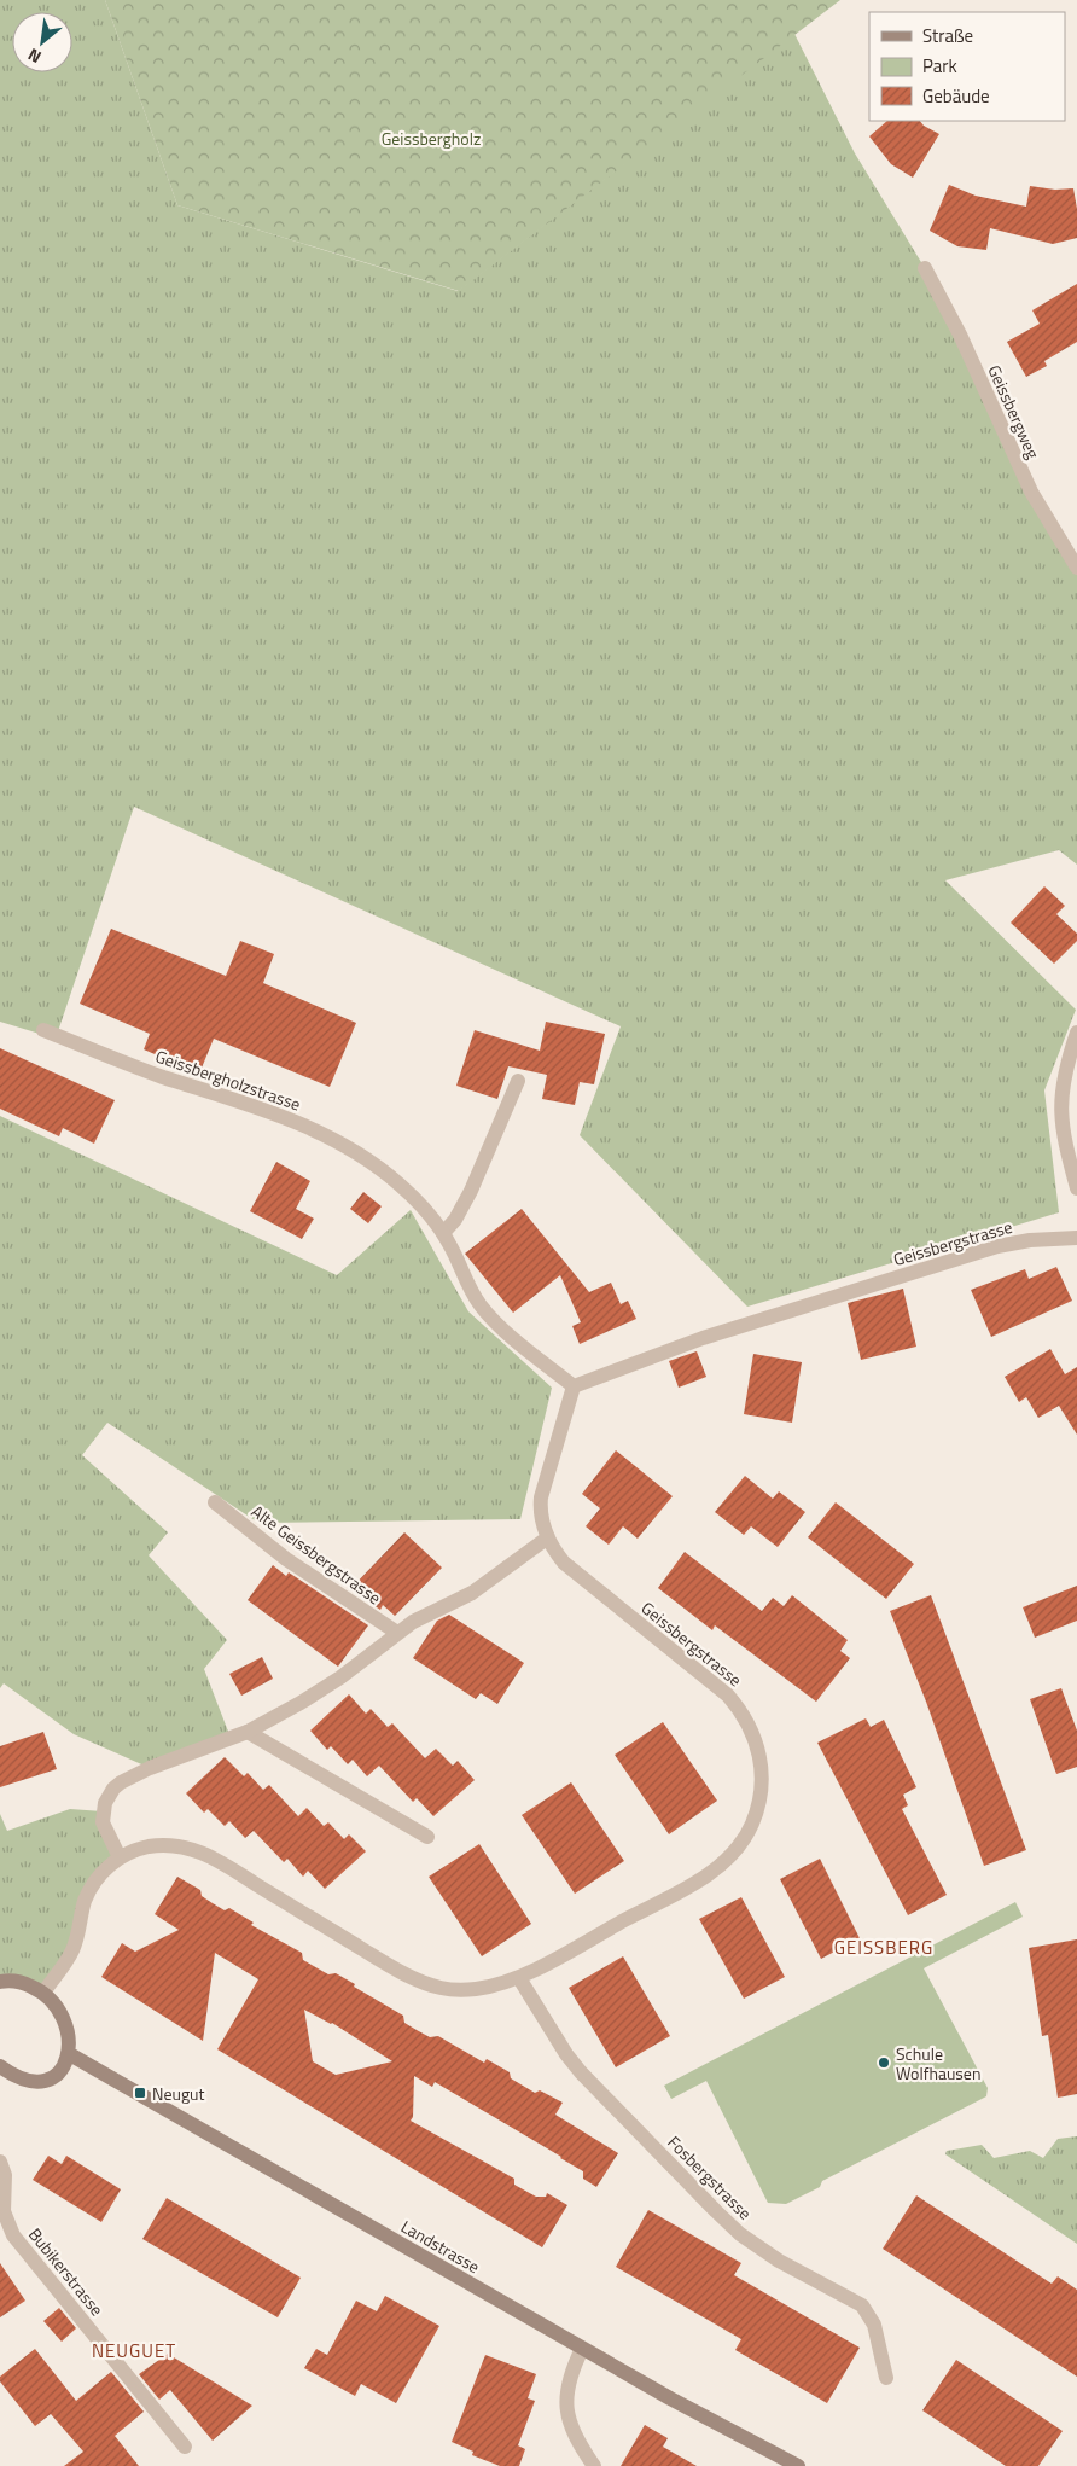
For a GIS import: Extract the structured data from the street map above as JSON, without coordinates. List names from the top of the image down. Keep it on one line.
{"streets":{"main road":["Landstrasse"],"street":["Geissbergweg","Geissbergholzstrasse","Geissbergstrasse","Alte Geissbergstrasse","Fosbergstrasse","Bubikerstrasse"]},"crossings":[["Geissbergholzstrasse","Geissbergstrasse"],["Geissbergstrasse","Fosbergstrasse"]],"districts":["GEISSBERG","NEUGUET"],"parks":["Geissbergholz"],"places":{"other":["Schule Wolfhausen"],"transit":["Neugut"]},"legend":["Straße","Park","Gebäude"],"north":"bottom left"}
